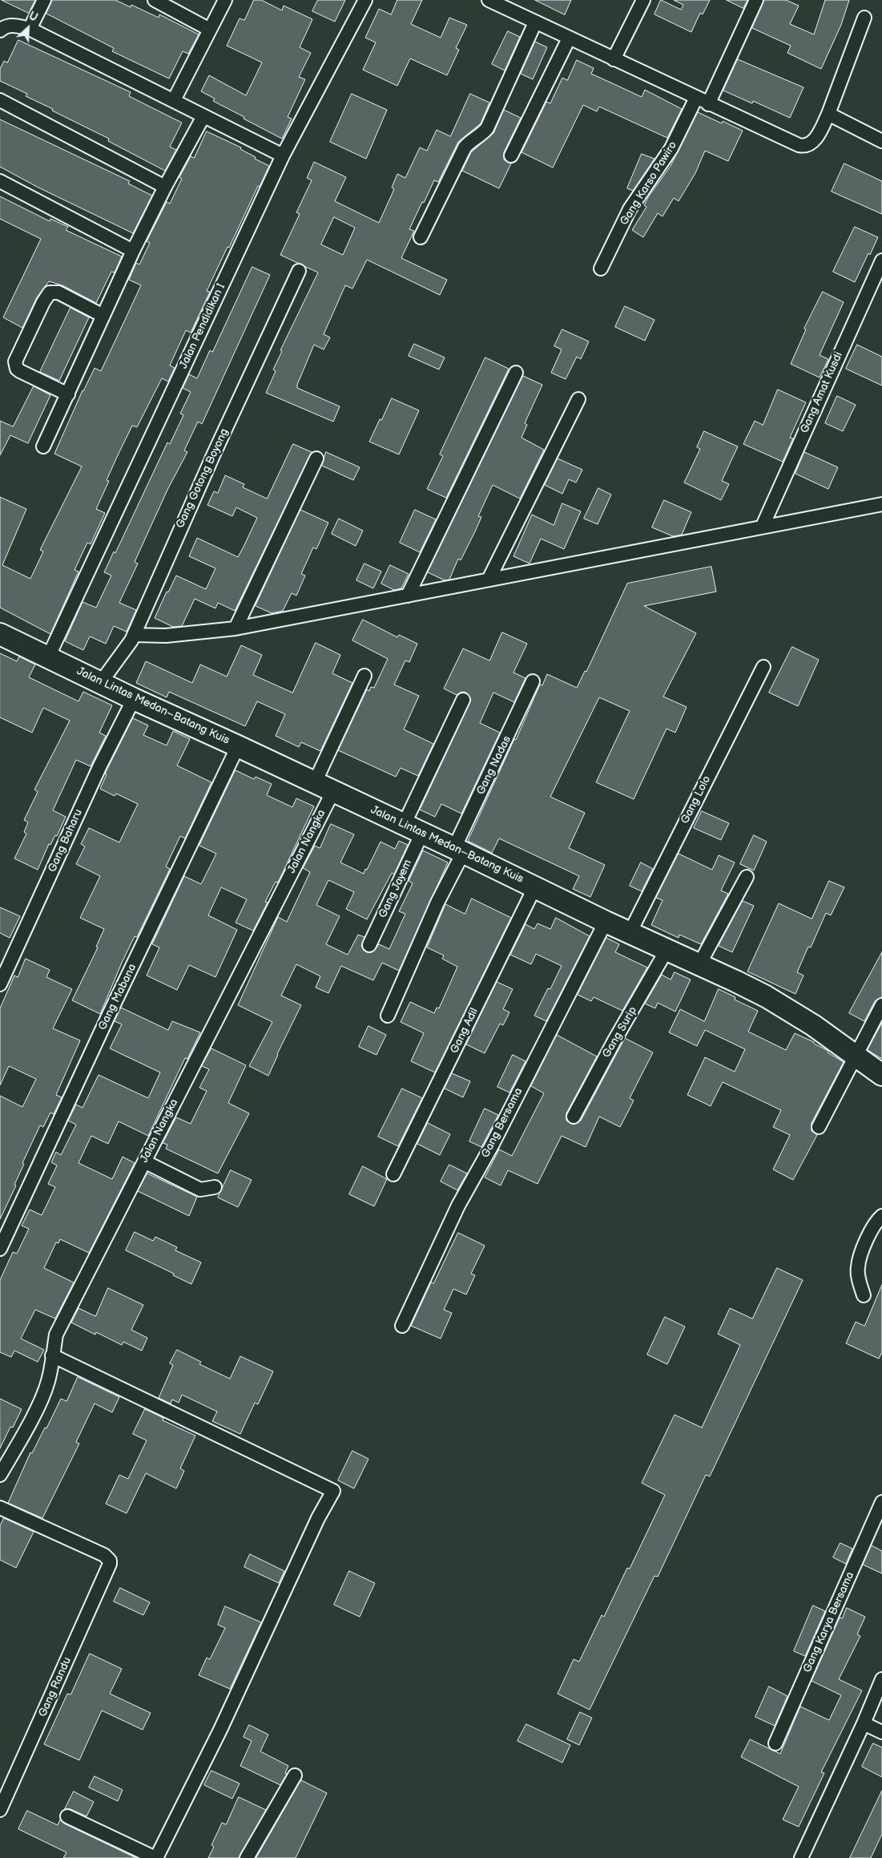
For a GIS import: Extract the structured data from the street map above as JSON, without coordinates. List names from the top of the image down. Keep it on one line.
{"streets":{"highway":["Jalan Lintas Medan–Batang Kuis"],"street":["Gang Karso Pawiro","Jalan Pendidikan I","Gang Amat Kusdi","Gang Gotong Boyong","Gang Nadas","Gang Lolo","Gang Baharu","Jalan Nangka","Gang Jayem","Gang Mabana","Gang Adil","Gang Surip","Gang Bersama","Gang Karya Bersama","Gang Randu"]},"crossings":[["Jalan Pendidikan I","Jalan Lintas Medan–Batang Kuis"],["Gang Gotong Boyong","Jalan Lintas Medan–Batang Kuis"],["Jalan Lintas Medan–Batang Kuis","Gang Nadas"],["Jalan Lintas Medan–Batang Kuis","Gang Lolo"],["Jalan Lintas Medan–Batang Kuis","Gang Baharu"],["Jalan Lintas Medan–Batang Kuis","Jalan Nangka"],["Jalan Lintas Medan–Batang Kuis","Gang Jayem"],["Jalan Lintas Medan–Batang Kuis","Gang Mabana"],["Jalan Lintas Medan–Batang Kuis","Gang Adil"],["Jalan Lintas Medan–Batang Kuis","Gang Surip"],["Jalan Lintas Medan–Batang Kuis","Gang Bersama"]],"north":"top right"}
